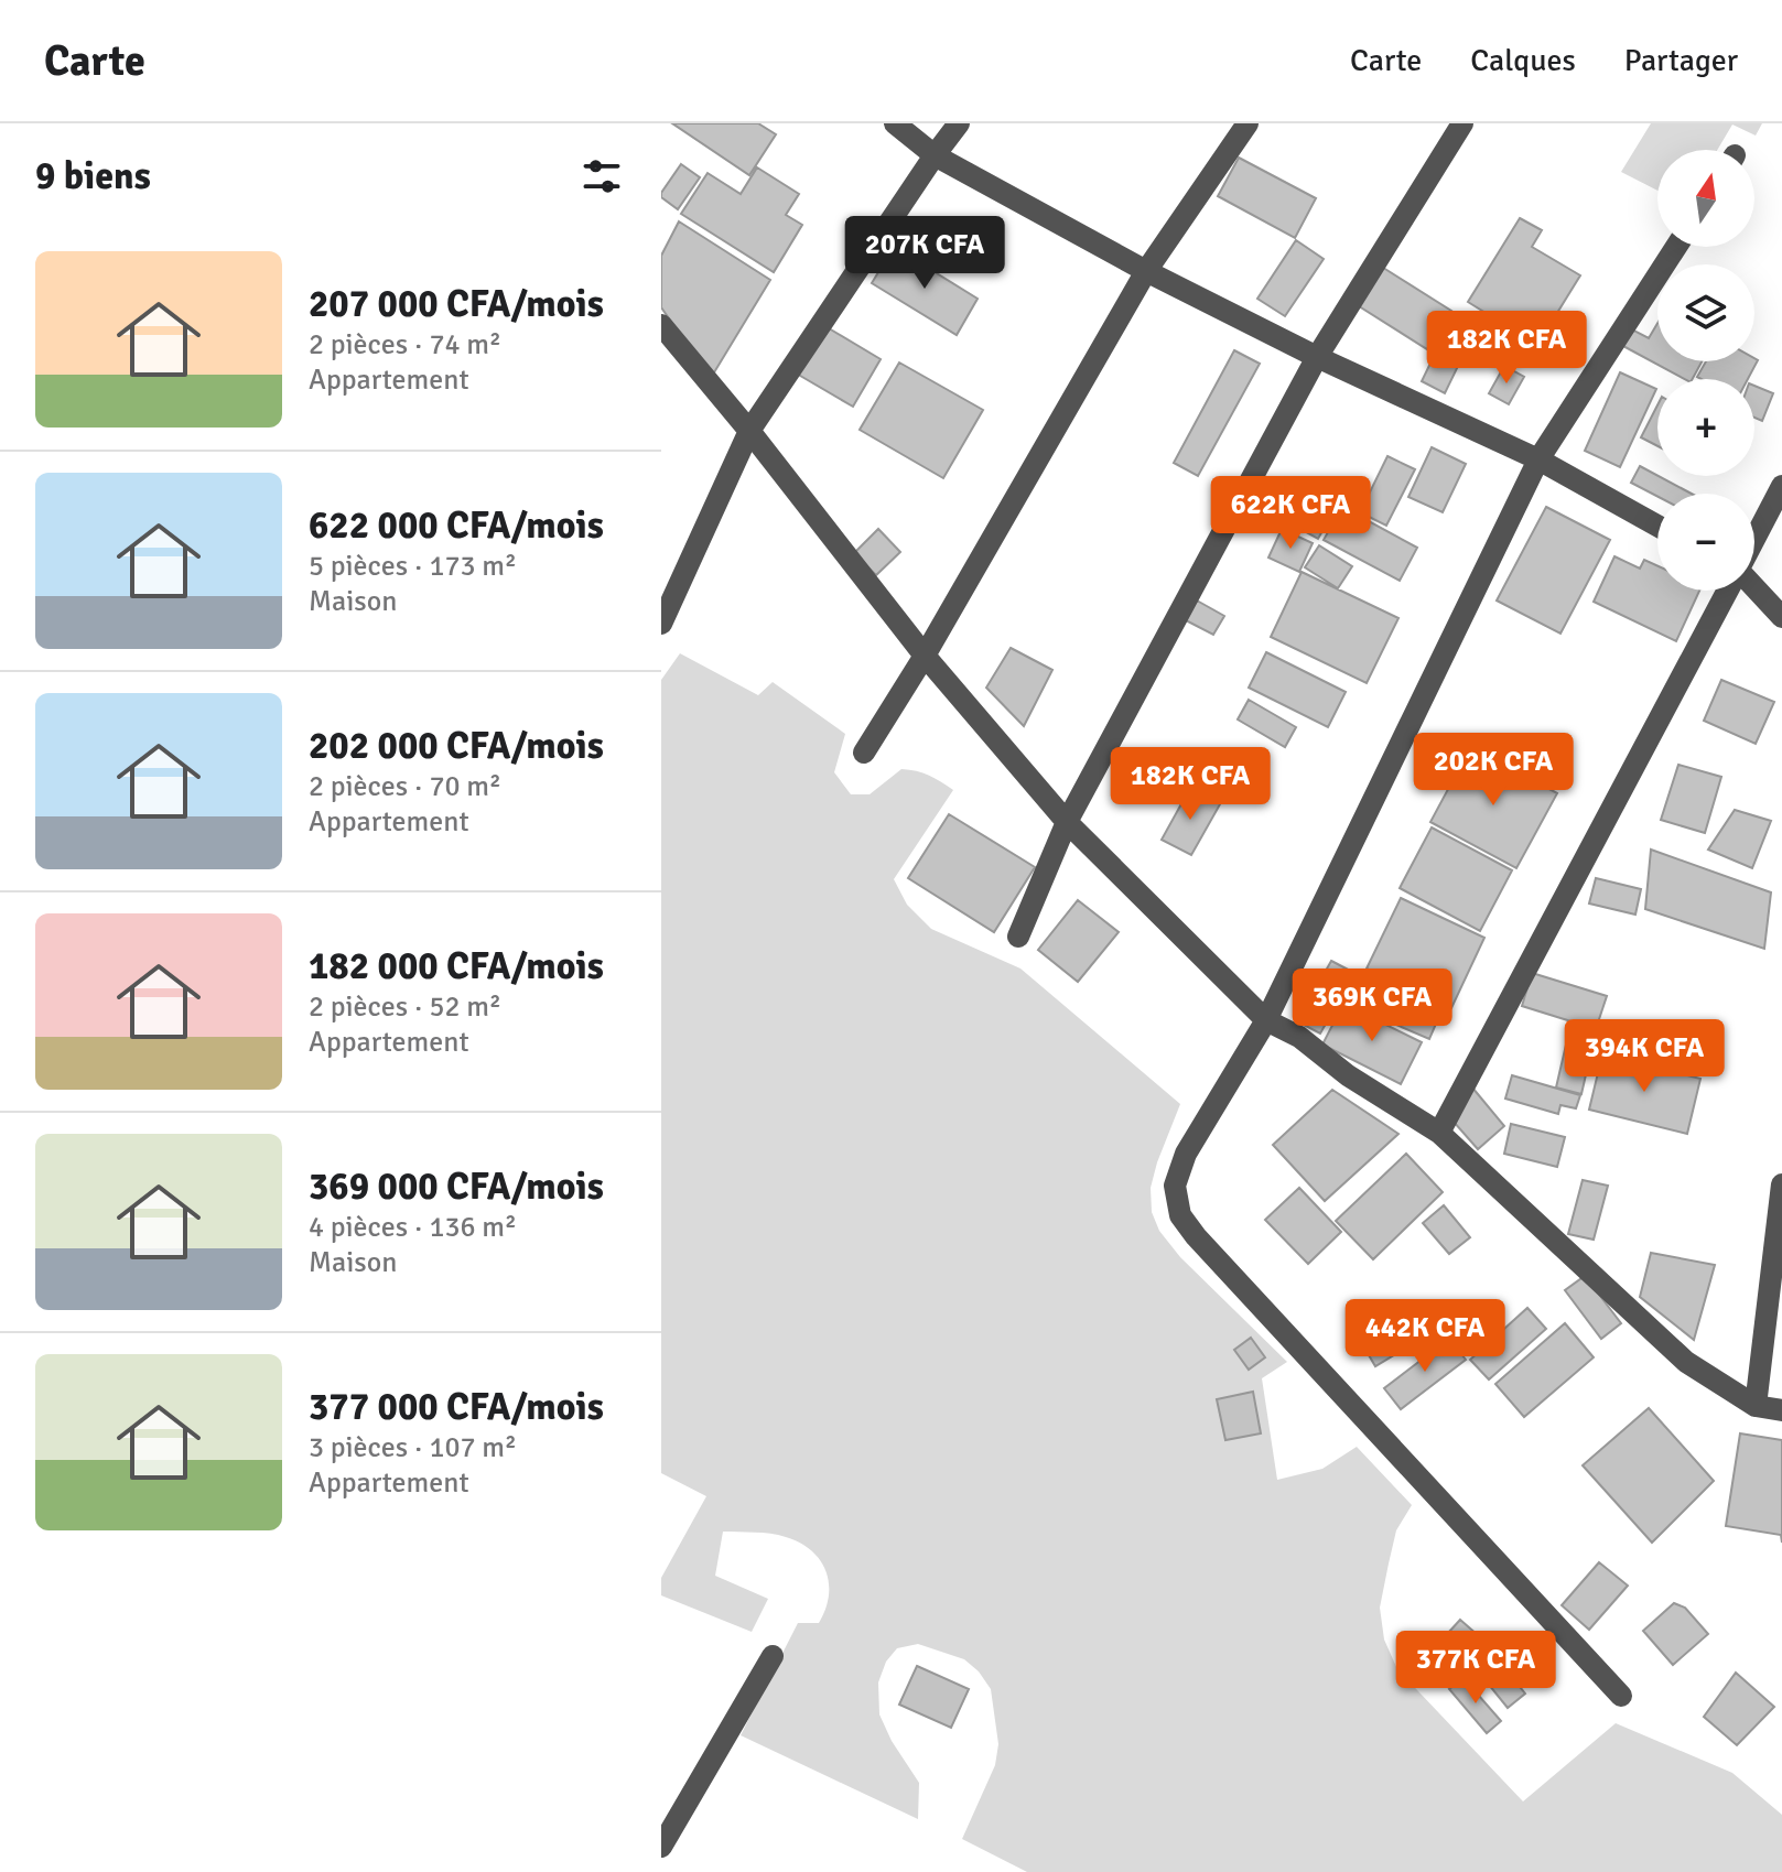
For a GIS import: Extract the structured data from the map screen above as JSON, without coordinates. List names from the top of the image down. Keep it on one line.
{"north":"top","page":{"header":"Carte","nav":["Carte","Calques","Partager"],"heading":"9 biens","map_buttons":["+","−"],"price":["207K CFA","182K CFA","622K CFA","202K CFA","182K CFA","369K CFA","394K CFA","442K CFA","377K CFA"],"list":[{"name":"207 000 CFA/mois","note":"2 pièces · 74 m² · Appartement"},{"name":"622 000 CFA/mois","note":"5 pièces · 173 m² · Maison"},{"name":"202 000 CFA/mois","note":"2 pièces · 70 m² · Appartement"},{"name":"182 000 CFA/mois","note":"2 pièces · 52 m² · Appartement"},{"name":"369 000 CFA/mois","note":"4 pièces · 136 m² · Maison"},{"name":"377 000 CFA/mois","note":"3 pièces · 107 m² · Appartement"}]}}
